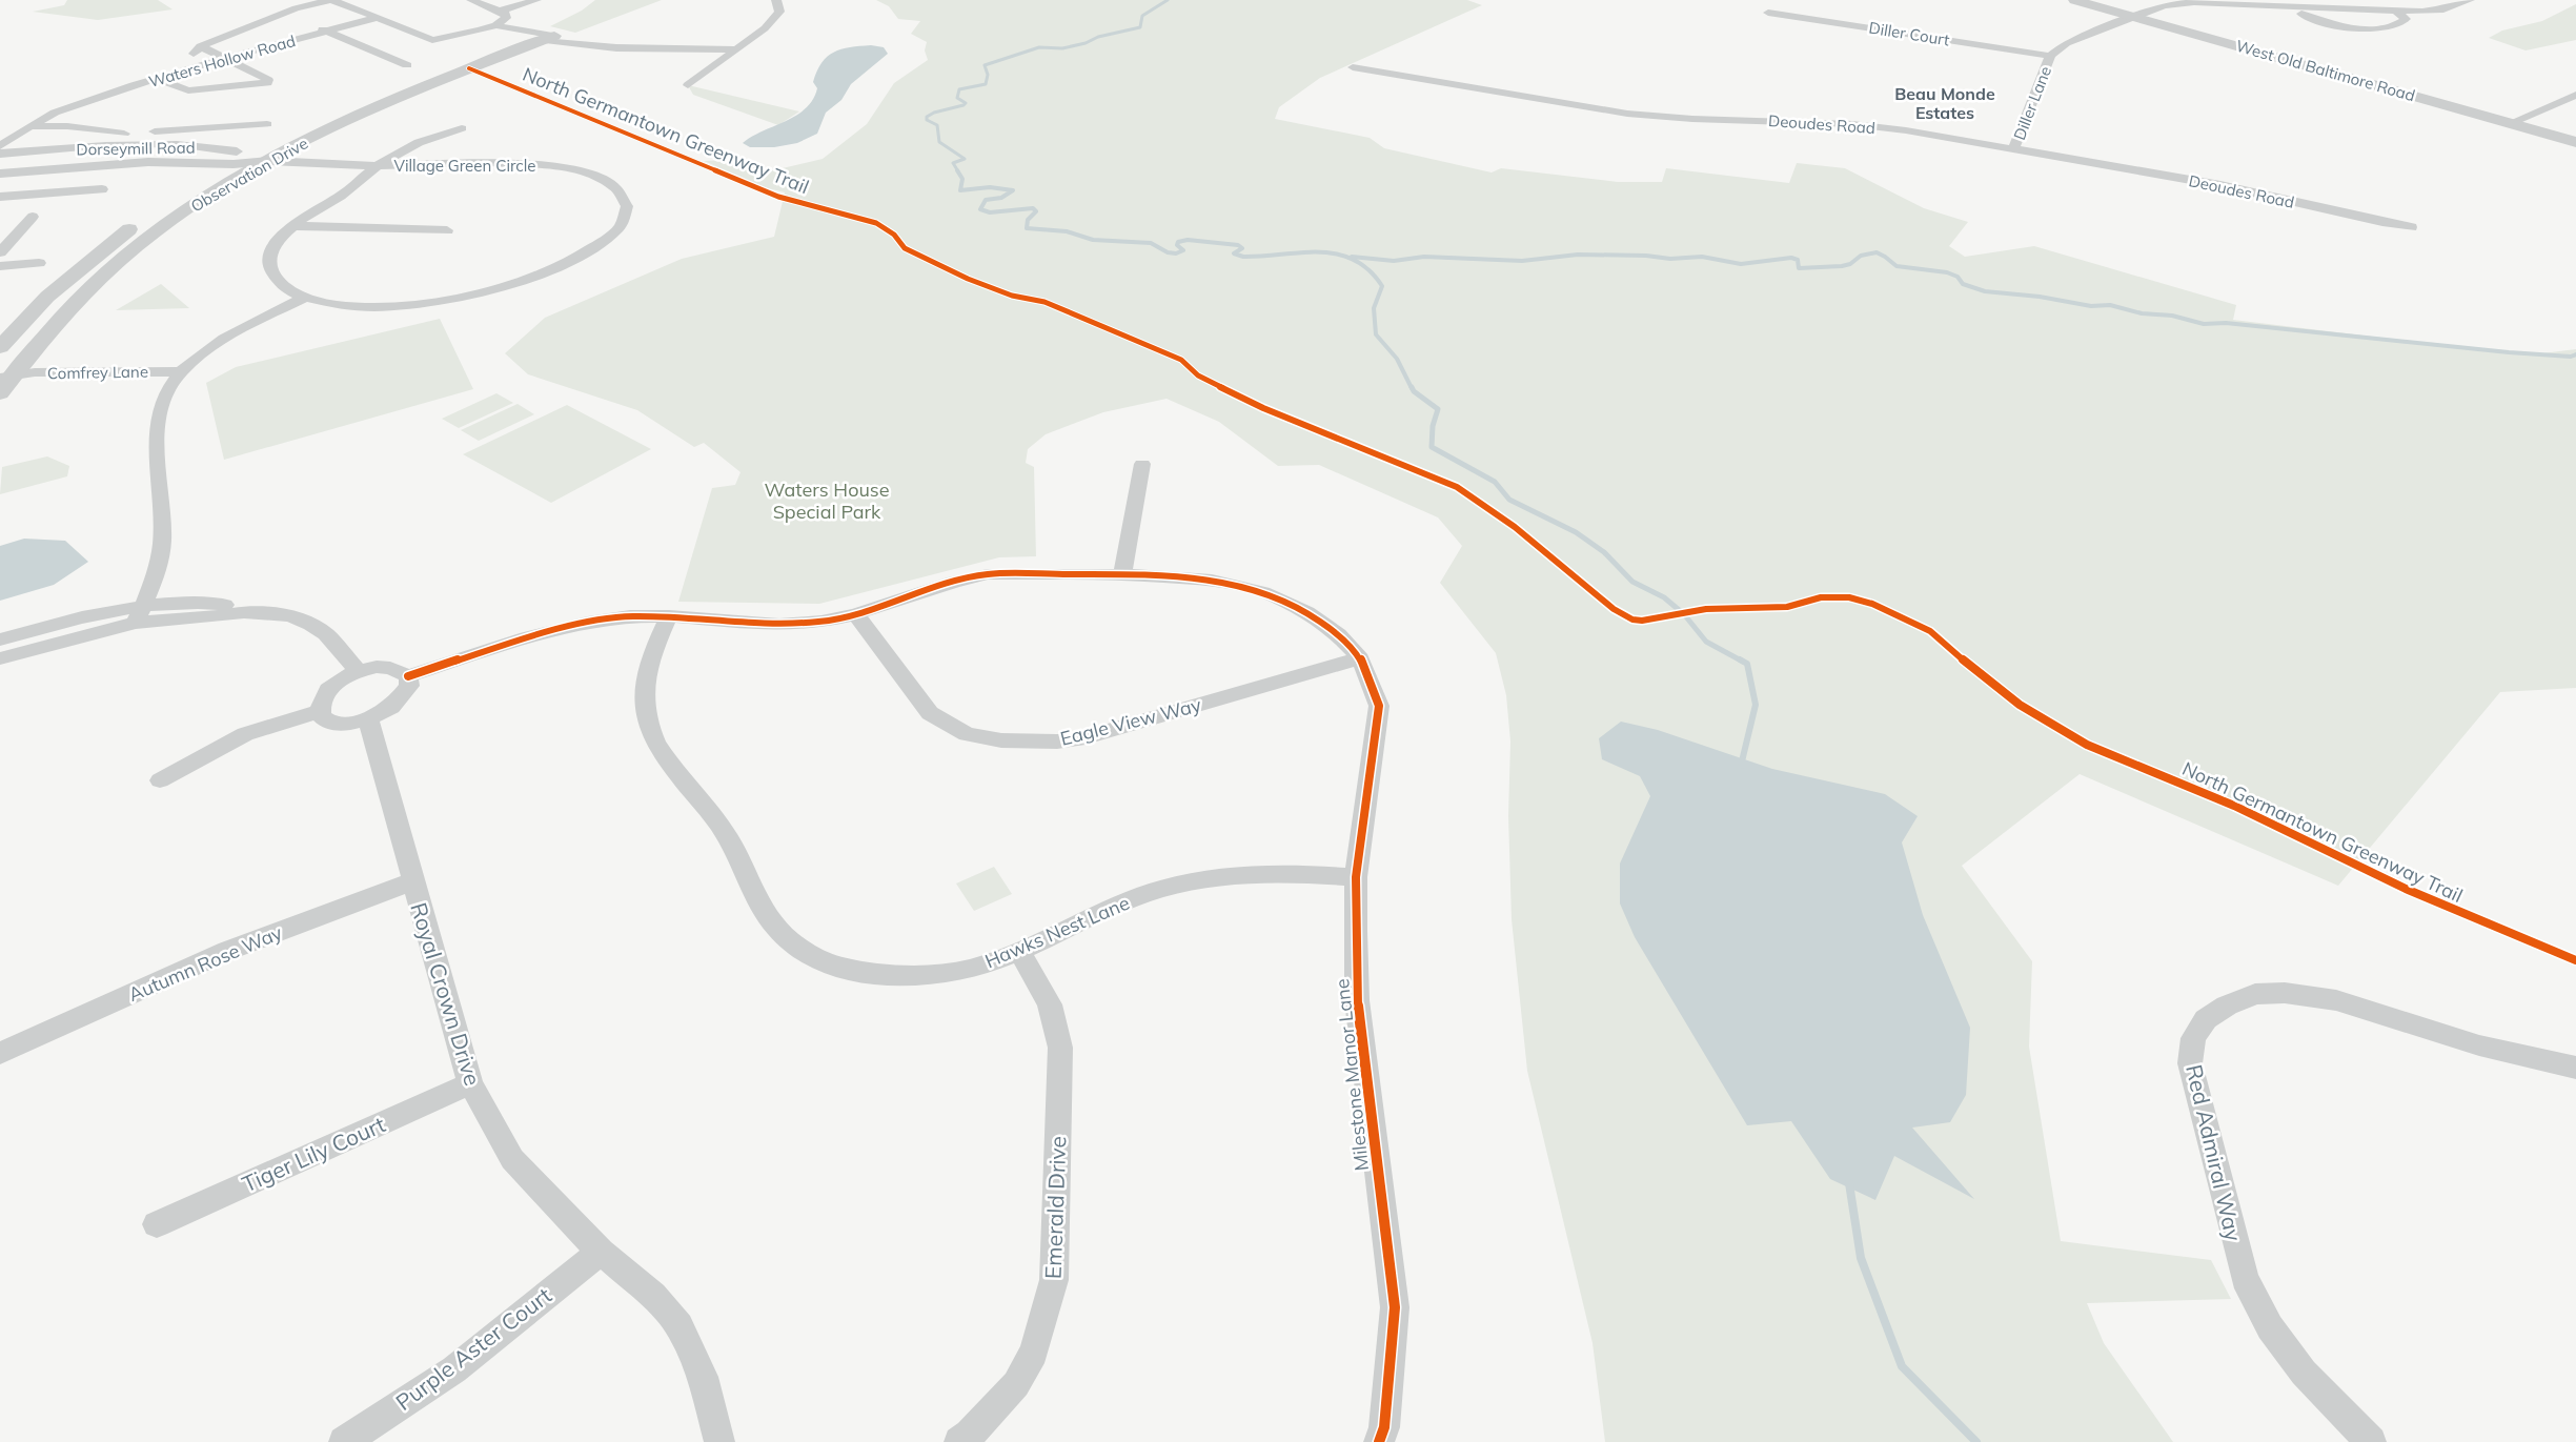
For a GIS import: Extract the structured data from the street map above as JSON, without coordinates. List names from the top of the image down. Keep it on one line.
{"streets":{"street":["Diller Court","Waters Hollow Road","West Old Baltimore Road","Diller Lane","Deoudes Road","Dorseymill Road","Village Green Circle","Observation Drive","Comfrey Lane","Eagle View Way","Hawks Nest Lane","Autumn Rose Way","Royal Crown Drive","Milestone Manor Lane","Red Admiral Way","Tiger Lily Court","Emerald Drive","Purple Aster Court"],"cycle path":["North Germantown Greenway Trail"]},"crossings":[["Diller Court","Diller Lane"],["Waters Hollow Road","Dorseymill Road"],["West Old Baltimore Road","Diller Lane"],["Diller Lane","Deoudes Road"],["Dorseymill Road","Village Green Circle"],["Dorseymill Road","Observation Drive"],["Observation Drive","Comfrey Lane"],["Eagle View Way","Milestone Manor Lane"],["Hawks Nest Lane","Milestone Manor Lane"],["Hawks Nest Lane","Emerald Drive"],["Autumn Rose Way","Royal Crown Drive"],["Royal Crown Drive","Tiger Lily Court"],["Royal Crown Drive","Purple Aster Court"]],"districts":["Beau Monde Estates"],"parks":["Waters House Special Park"]}
